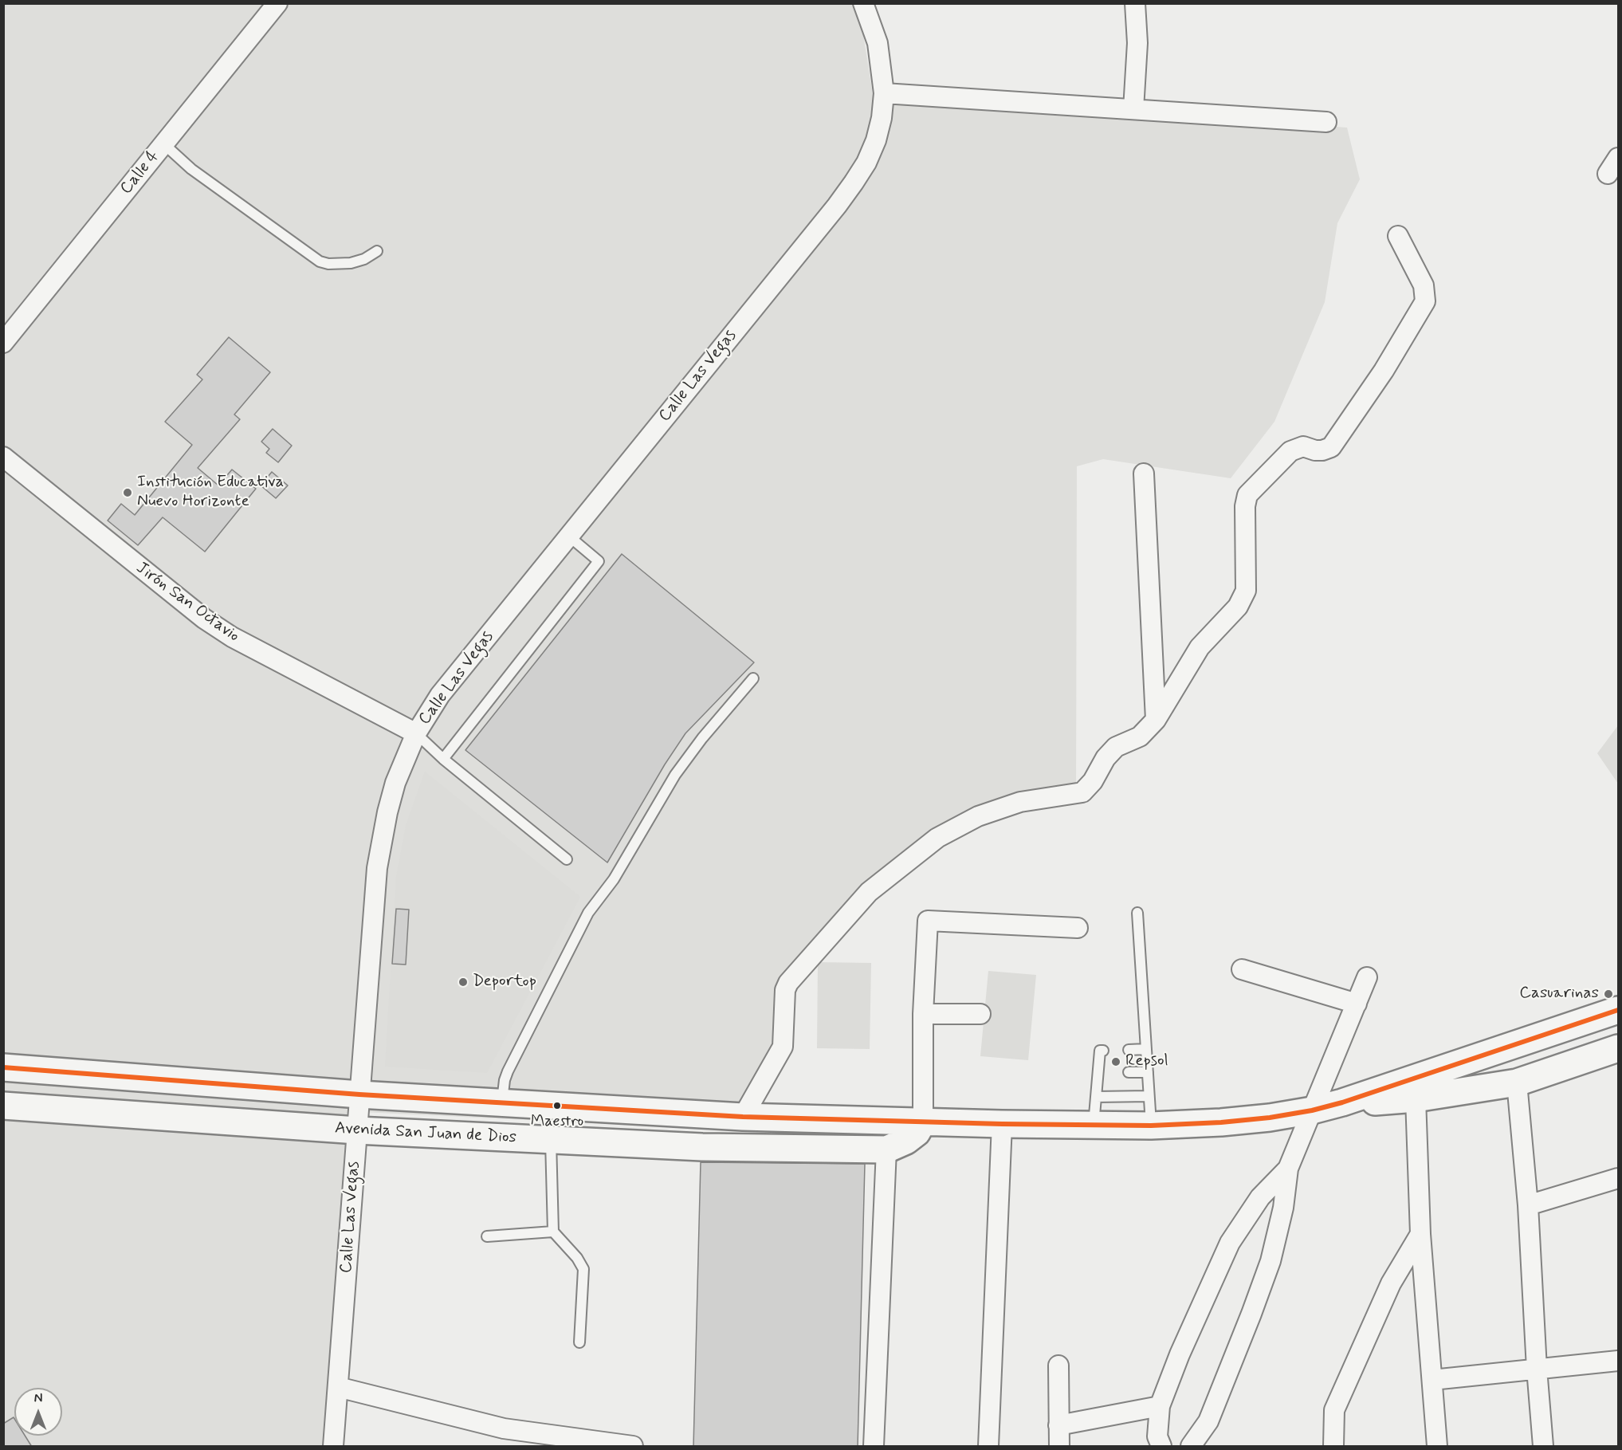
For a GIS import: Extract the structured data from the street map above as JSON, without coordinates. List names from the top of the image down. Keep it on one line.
{"streets":{"main road":["Avenida San Juan de Dios"],"street":["Calle 4","Calle Las Vegas","Jirón San Octavio"]},"crossings":[["Calle Las Vegas","Jirón San Octavio"],["Calle Las Vegas","Avenida San Juan de Dios"]],"places":["Institución Educativa Nuevo Horizonte","Deportop","Casuarinas","Repsol","Maestro"],"north":"top"}
